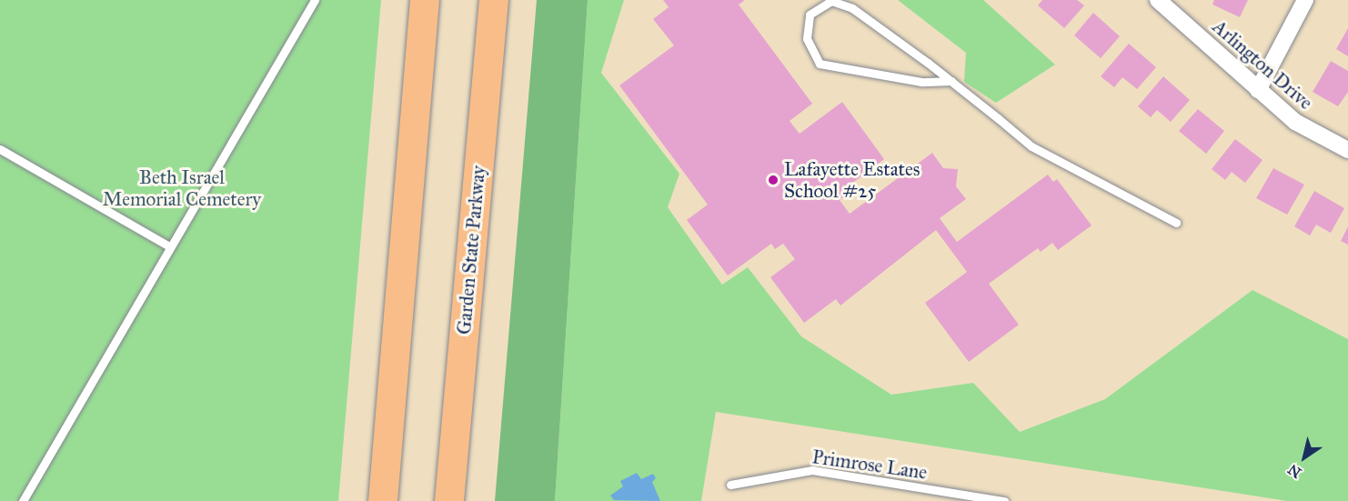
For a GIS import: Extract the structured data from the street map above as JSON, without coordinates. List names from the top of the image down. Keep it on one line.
{"streets":{"highway":["Garden State Parkway"],"street":["Arlington Drive"],"lane":["Primrose Lane"]},"parks":["Beth Israel Memorial Cemetery"],"places":["Lafayette Estates School #25"],"north":"bottom left"}
